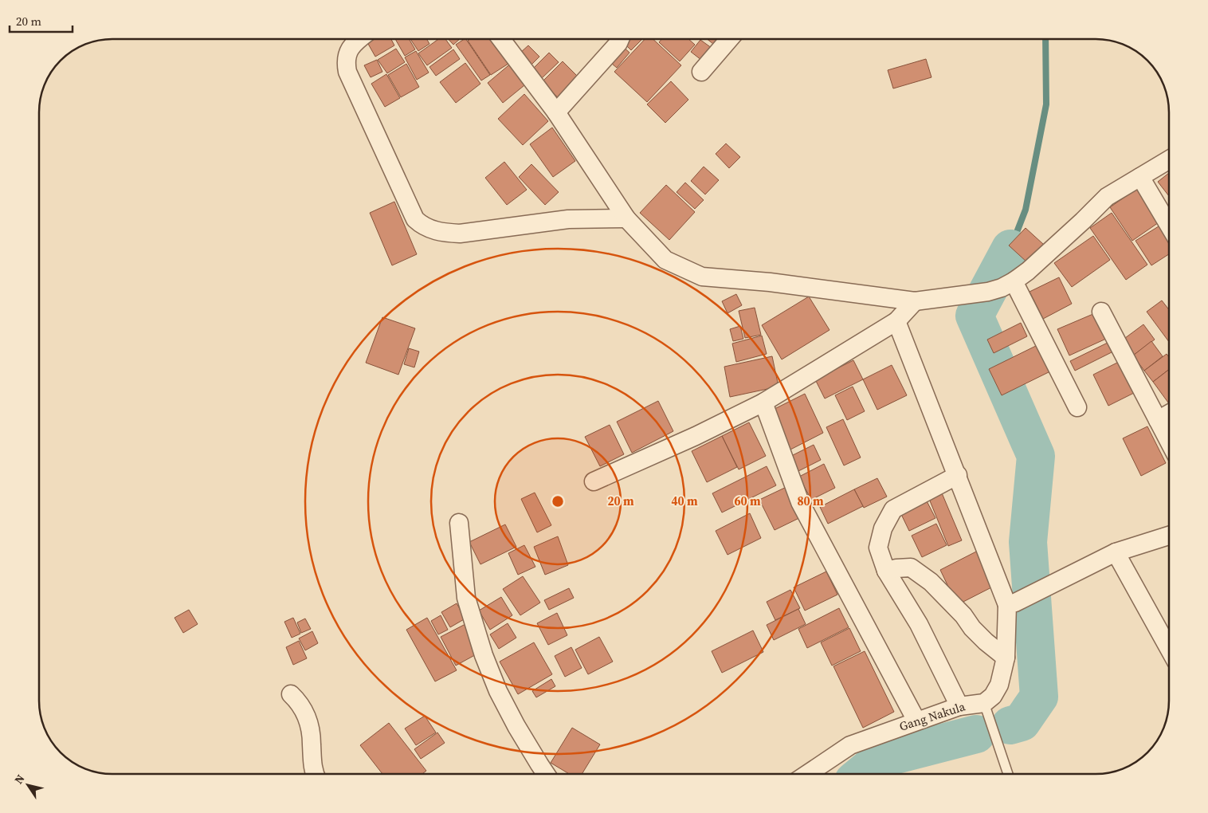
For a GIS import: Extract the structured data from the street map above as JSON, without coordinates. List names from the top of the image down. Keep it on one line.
{"streets":{"street":["Gang Nakula"]},"scale_bar":"20 m","north":"top left","rings":["20 m","40 m","60 m","80 m"]}
